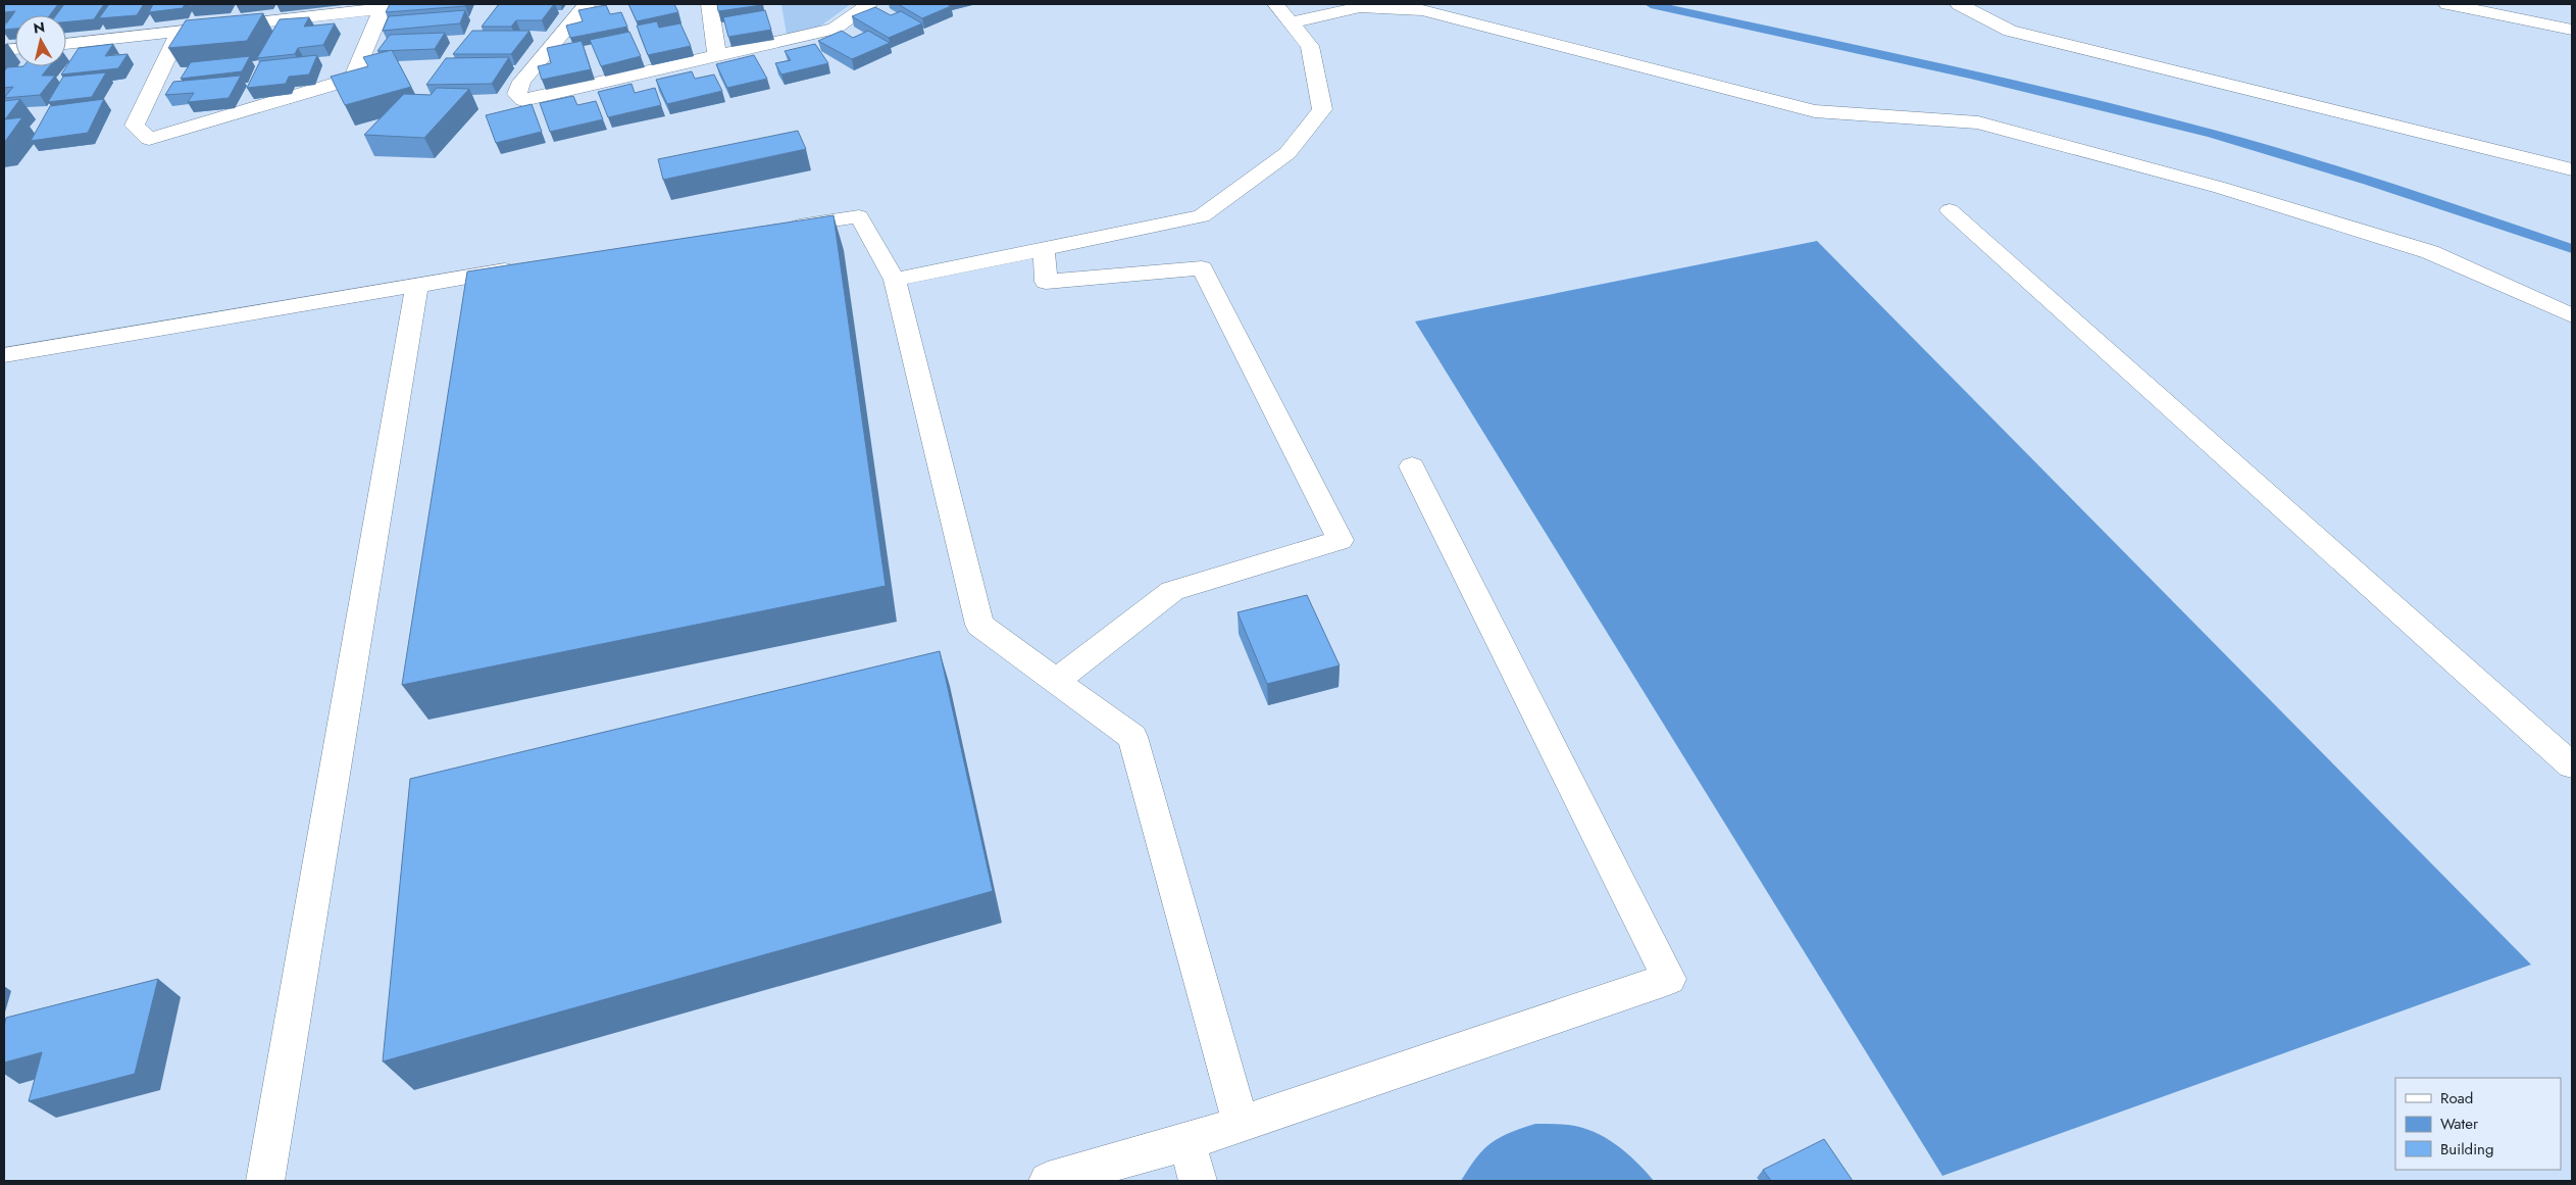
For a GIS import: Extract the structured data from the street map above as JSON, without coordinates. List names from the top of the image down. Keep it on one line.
{"legend":["Road","Water","Building"],"north":"top"}
